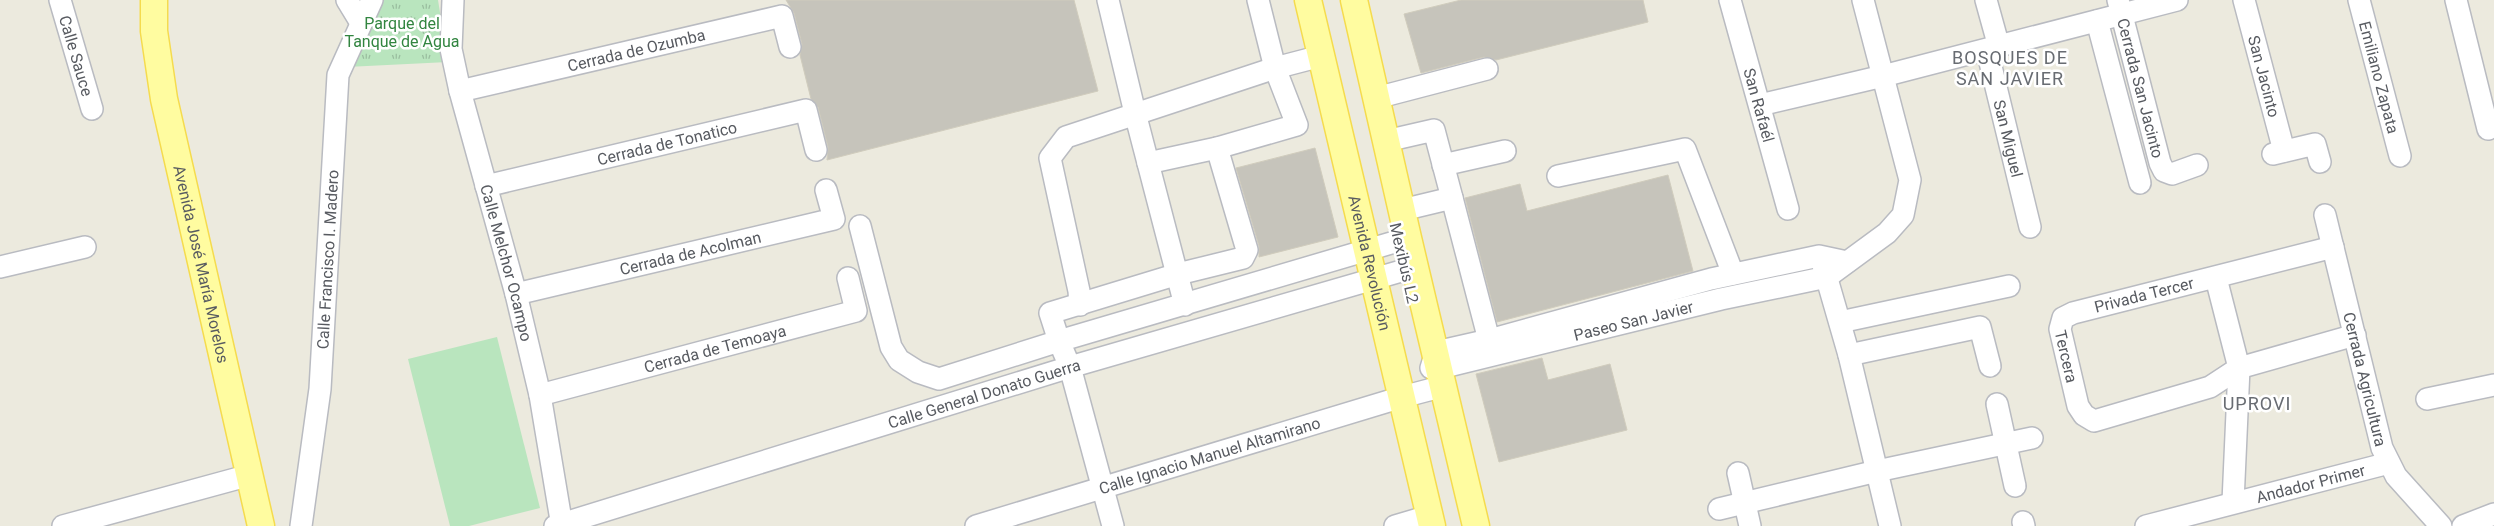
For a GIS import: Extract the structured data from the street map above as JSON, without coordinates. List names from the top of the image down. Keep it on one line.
{"streets":{"main road":["Avenida Revolución","Avenida José María Morelos"],"street":["Cerrada de Ozumba","Calle Sauce","San Jacinto","Emiliano Zapata","Cerrada San Jacinto","San Rafaél","San Miguel","Cerrada de Tonatico","Cerrada de Acolman","Calle Francisco I. Madero","Calle Melchor Ocampo","Mexibús L2","Privada Tercer","Paseo San Javier","Cerrada de Temoaya","Tercera","Cerrada Agricultura","Calle General Donato Guerra","Calle Ignacio Manuel Altamirano","Andador Primer"]},"crossings":[["Cerrada de Ozumba","Calle Melchor Ocampo"],["Cerrada de Tonatico","Calle Melchor Ocampo"],["Cerrada de Acolman","Calle Melchor Ocampo"],["Calle Melchor Ocampo","Cerrada de Temoaya"],["Calle Melchor Ocampo","Calle General Donato Guerra"],["Avenida Revolución","Mexibús L2"],["Avenida Revolución","Paseo San Javier"],["Avenida Revolución","Calle General Donato Guerra"],["Avenida Revolución","Calle Ignacio Manuel Altamirano"],["Privada Tercer","Tercera"],["Privada Tercer","Cerrada Agricultura"],["Paseo San Javier","Calle Ignacio Manuel Altamirano"],["Cerrada Agricultura","Andador Primer"]],"districts":["BOSQUES DE SAN JAVIER","UPROVI"],"parks":["Parque del Tanque de Agua"]}
